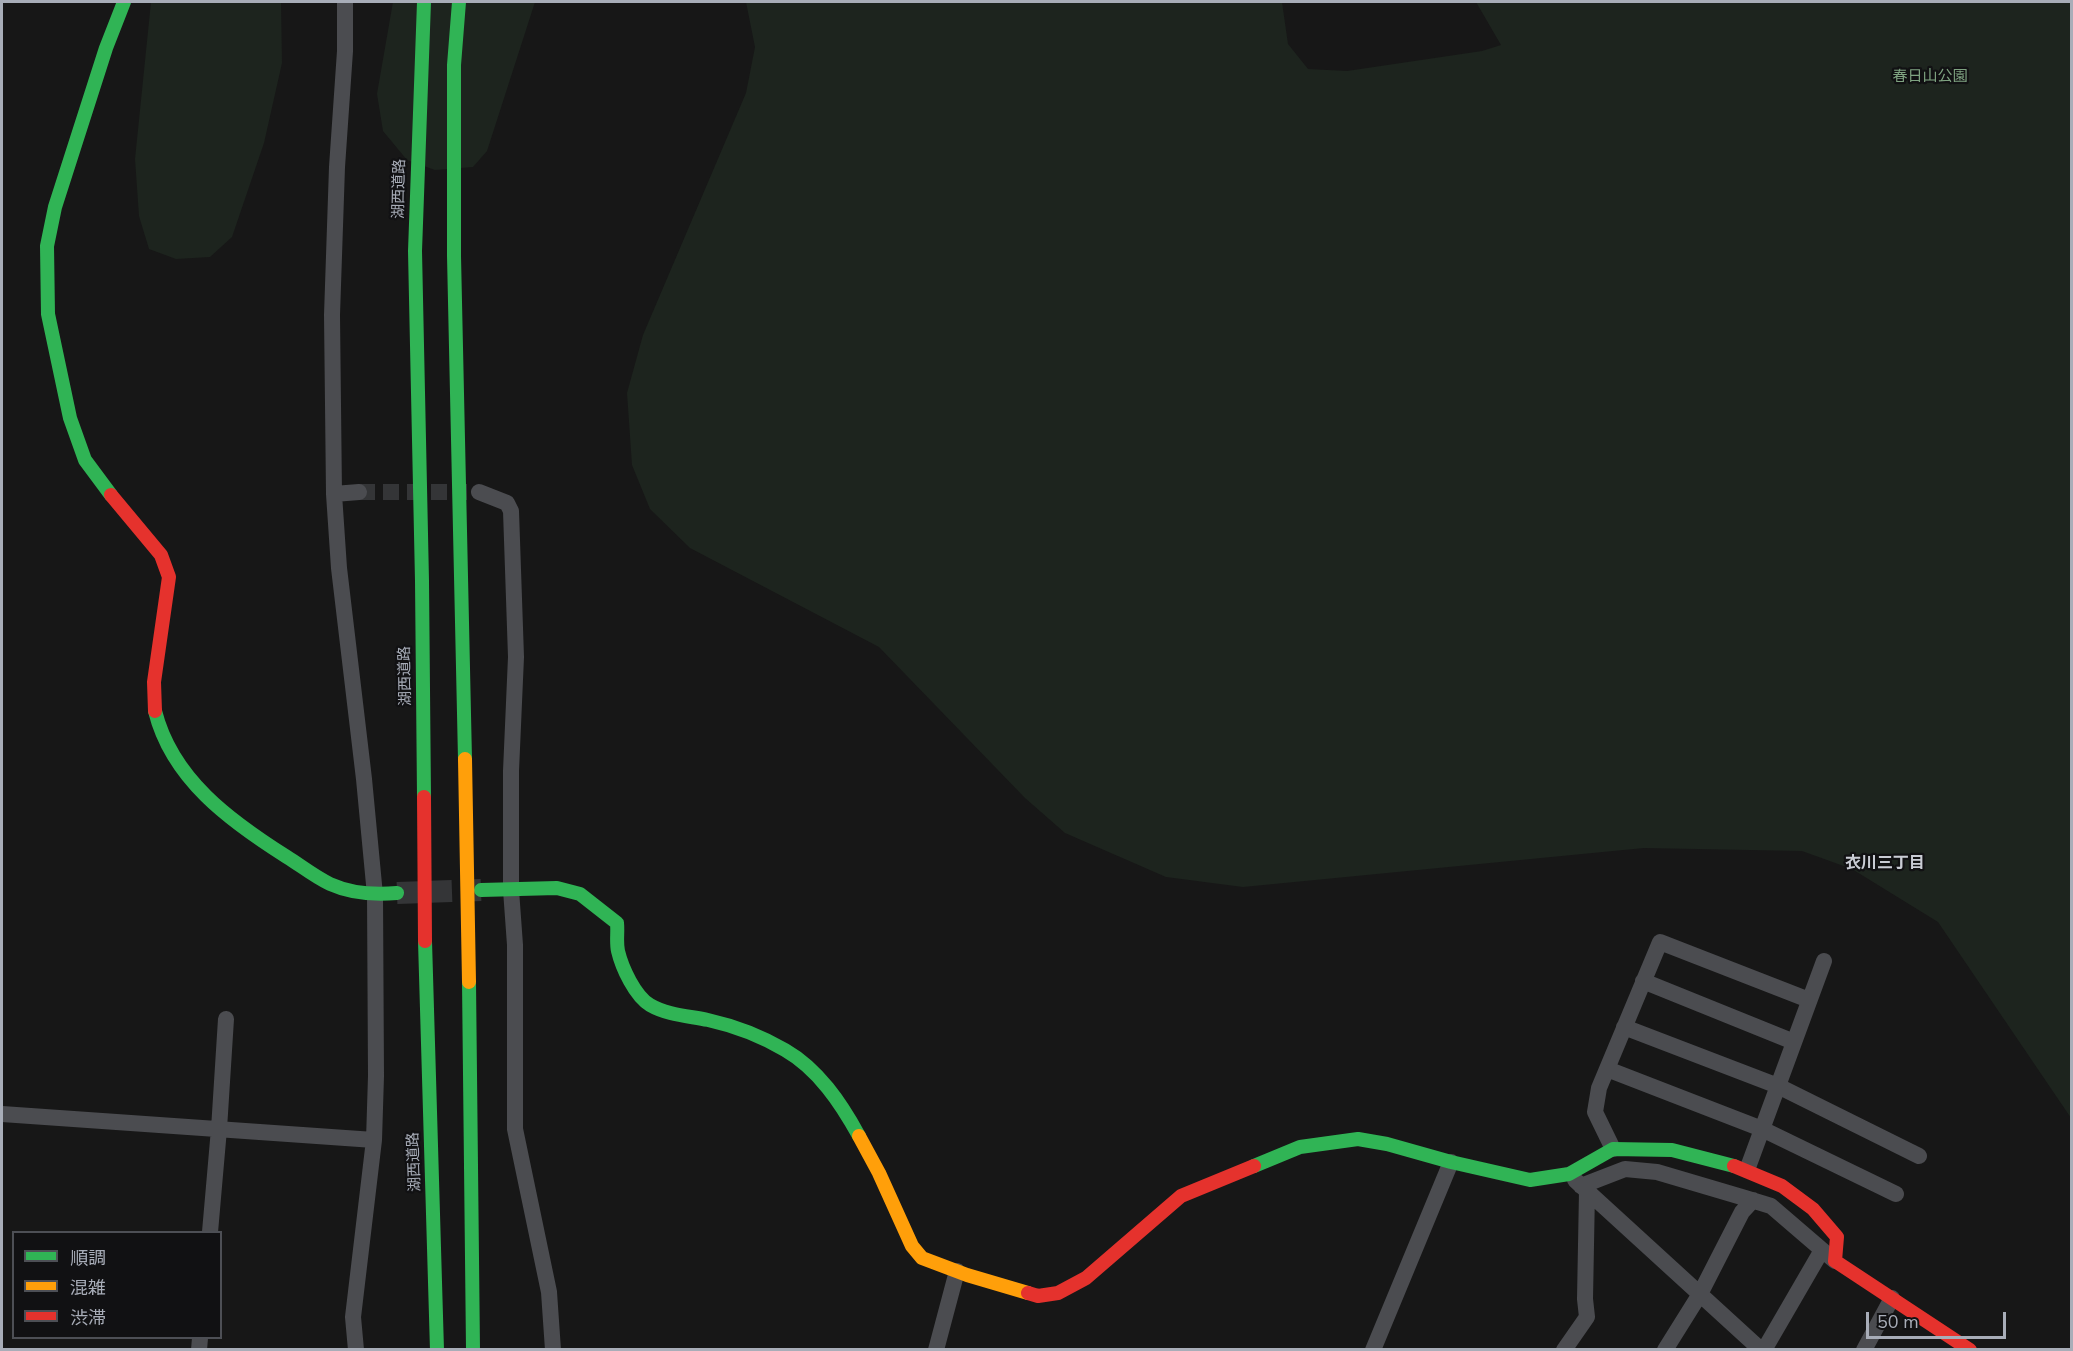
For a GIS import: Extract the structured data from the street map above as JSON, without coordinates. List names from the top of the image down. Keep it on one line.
{"streets":{"main road":["湖西道路"]},"districts":["衣川三丁目"],"parks":["春日山公園"],"legend":["順調","混雑","渋滞"],"scale_bar":"50 m"}
